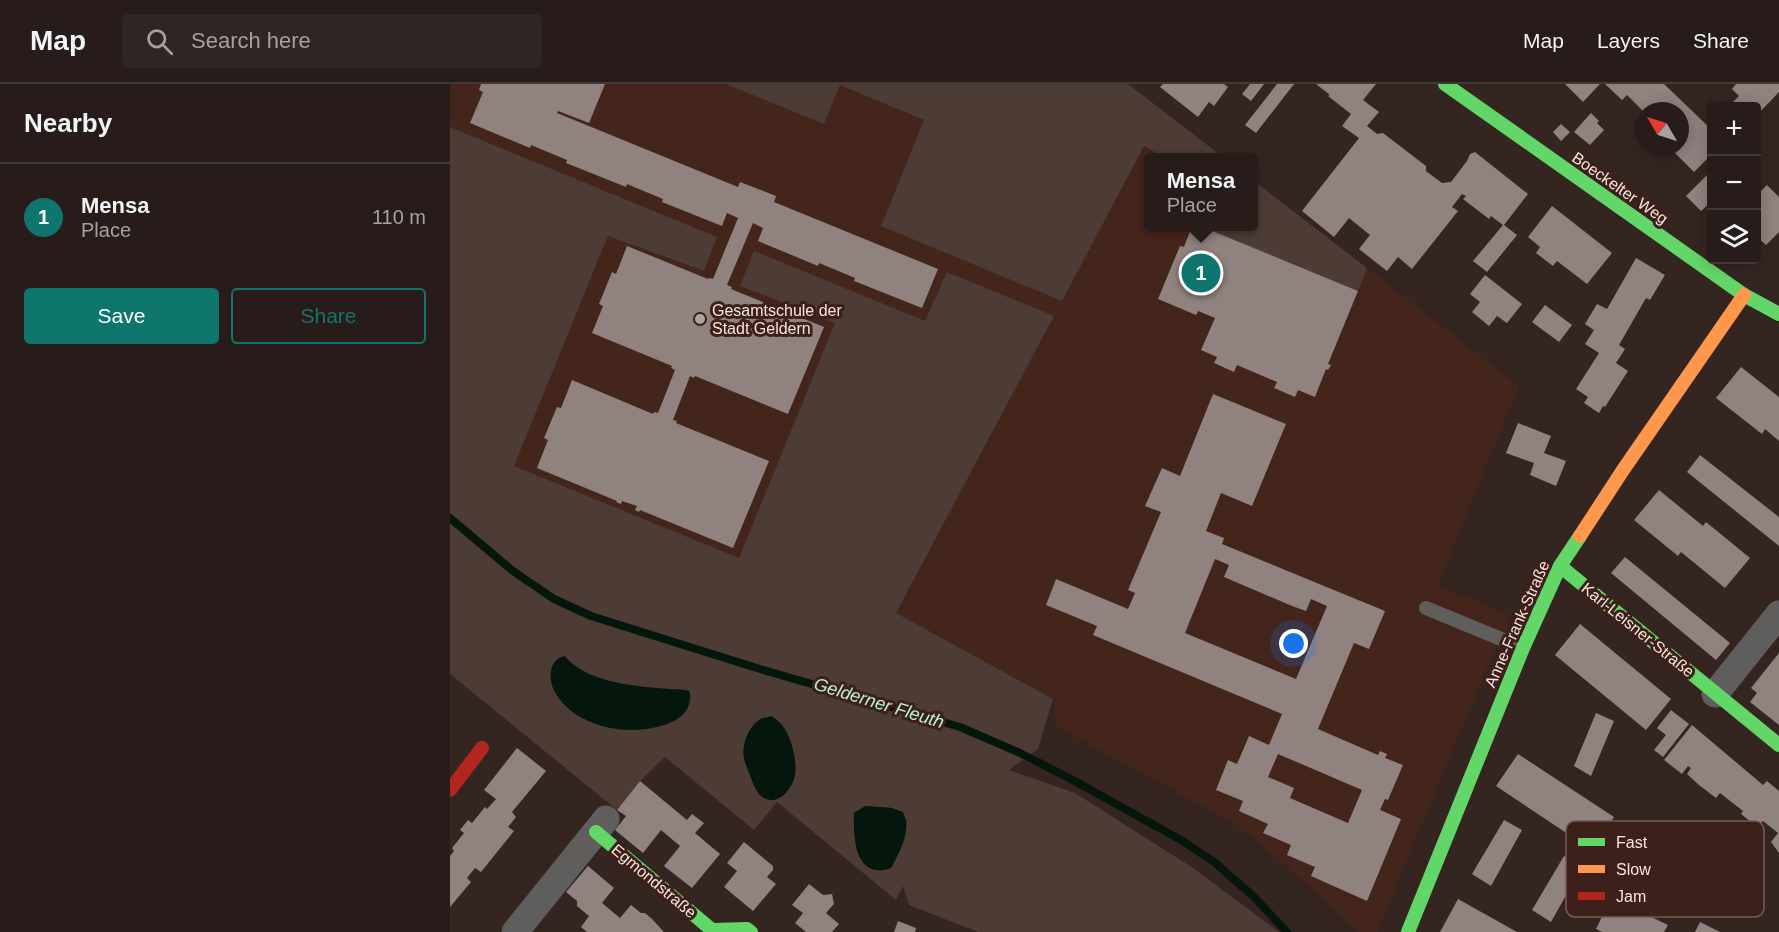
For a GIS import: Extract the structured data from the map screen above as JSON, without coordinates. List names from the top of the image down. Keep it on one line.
{"streets":{"street":["Boeckelter Weg","Anne-Frank-Straße","Karl-Leisner-Straße","Egmondstraße"]},"crossings":[["Boeckelter Weg","Anne-Frank-Straße"],["Anne-Frank-Straße","Karl-Leisner-Straße"]],"water":["Gelderner Fleuth"],"places":["Gesamtschule der Stadt Geldern"],"legend":["Fast","Slow","Jam"],"north":"top left","page":{"header":"Map","search":"Search here","nav":["Map","Layers","Share"],"heading":"Nearby","map_buttons":["+","−"],"popup":["Mensa","Place"],"list":[{"mark":"1","name":"Mensa","note":"Place","value":"110 m"}],"pins":"1","buttons":["Save","Share"]}}
